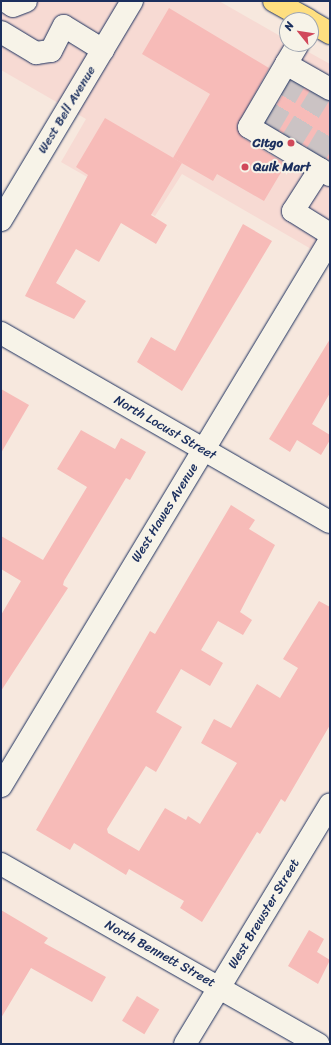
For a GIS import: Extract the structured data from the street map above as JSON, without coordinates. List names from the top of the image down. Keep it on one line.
{"streets":{"street":["West Bell Avenue","North Locust Street","West Hawes Avenue","West Brewster Street","North Bennett Street"]},"crossings":[["North Locust Street","West Hawes Avenue"],["West Brewster Street","North Bennett Street"]],"places":["Citgo","Quik Mart"],"north":"top left"}
